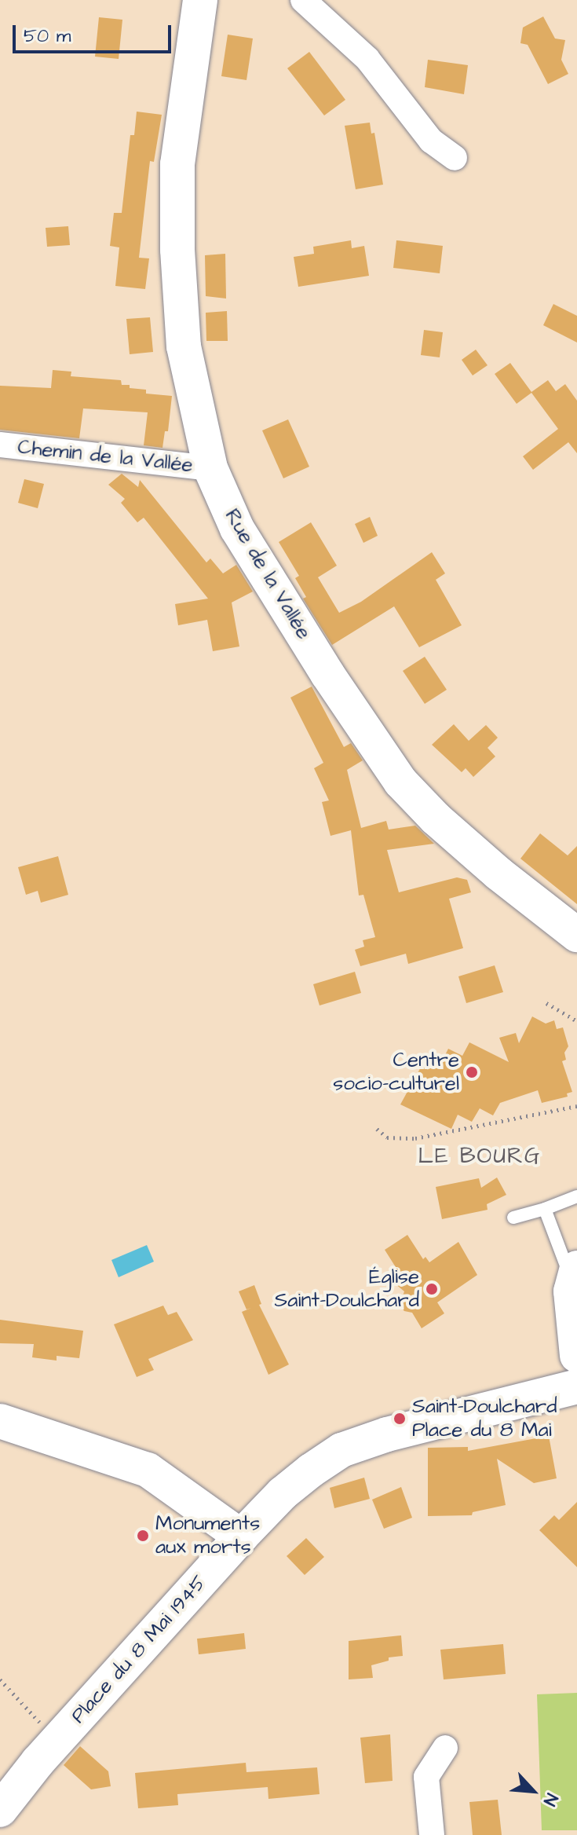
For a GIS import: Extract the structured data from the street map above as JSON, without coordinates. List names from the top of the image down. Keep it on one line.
{"streets":{"street":["Chemin de la Vallée","Rue de la Vallée","Place du 8 Mai 1945"]},"crossings":[["Chemin de la Vallée","Rue de la Vallée"]],"districts":["LE BOURG"],"places":["Centre socio-culturel","Église Saint-Doulchard","Saint-Doulchard Place du 8 Mai","Monuments aux morts"],"scale_bar":"50 m","north":"bottom right"}
